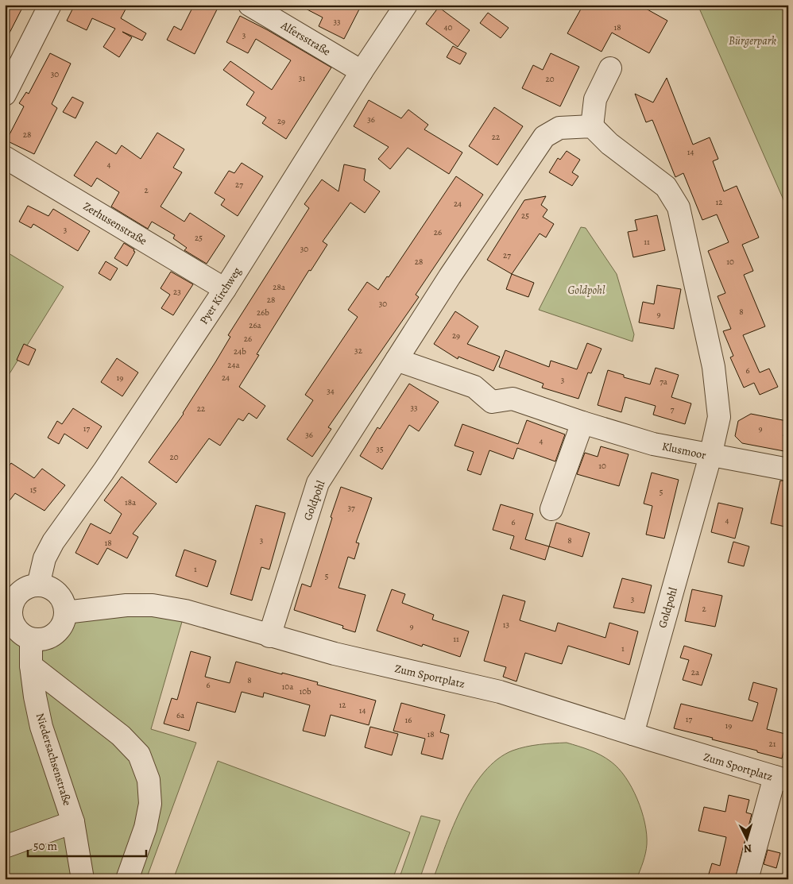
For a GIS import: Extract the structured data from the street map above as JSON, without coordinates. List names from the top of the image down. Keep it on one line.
{"streets":{"street":["Alfersstraße","Zerhusenstraße","Pyer Kirchweg","Klusmoor","Goldpohl","Zum Sportplatz","Niedersachsenstraße"]},"crossings":[["Alfersstraße","Pyer Kirchweg"],["Zerhusenstraße","Pyer Kirchweg"],["Pyer Kirchweg","Zum Sportplatz"],["Pyer Kirchweg","Niedersachsenstraße"],["Klusmoor","Goldpohl"],["Goldpohl","Zum Sportplatz"],["Zum Sportplatz","Niedersachsenstraße"]],"parks":["Bürgerpark","Goldpohl"],"house_numbers":["33","40","18","3","30","31","20","36","29","28","22","14","4","27","2","12","24","25","3","26","25","11","30","27","28","10","28a","23","28","30","8","26b","9","26a","29","26","32","24b","24a","6","19","24","3","7a","34","33","22","7","17","9","36","4","35","20","10","15","5","18a","37","4","6","3","8","18","1","5","3","2","13","9","11","1","2a","8","6","10a","10b","12","14","6a","17","16","19","18","21"],"scale_bar":"50 m","north":"bottom"}
